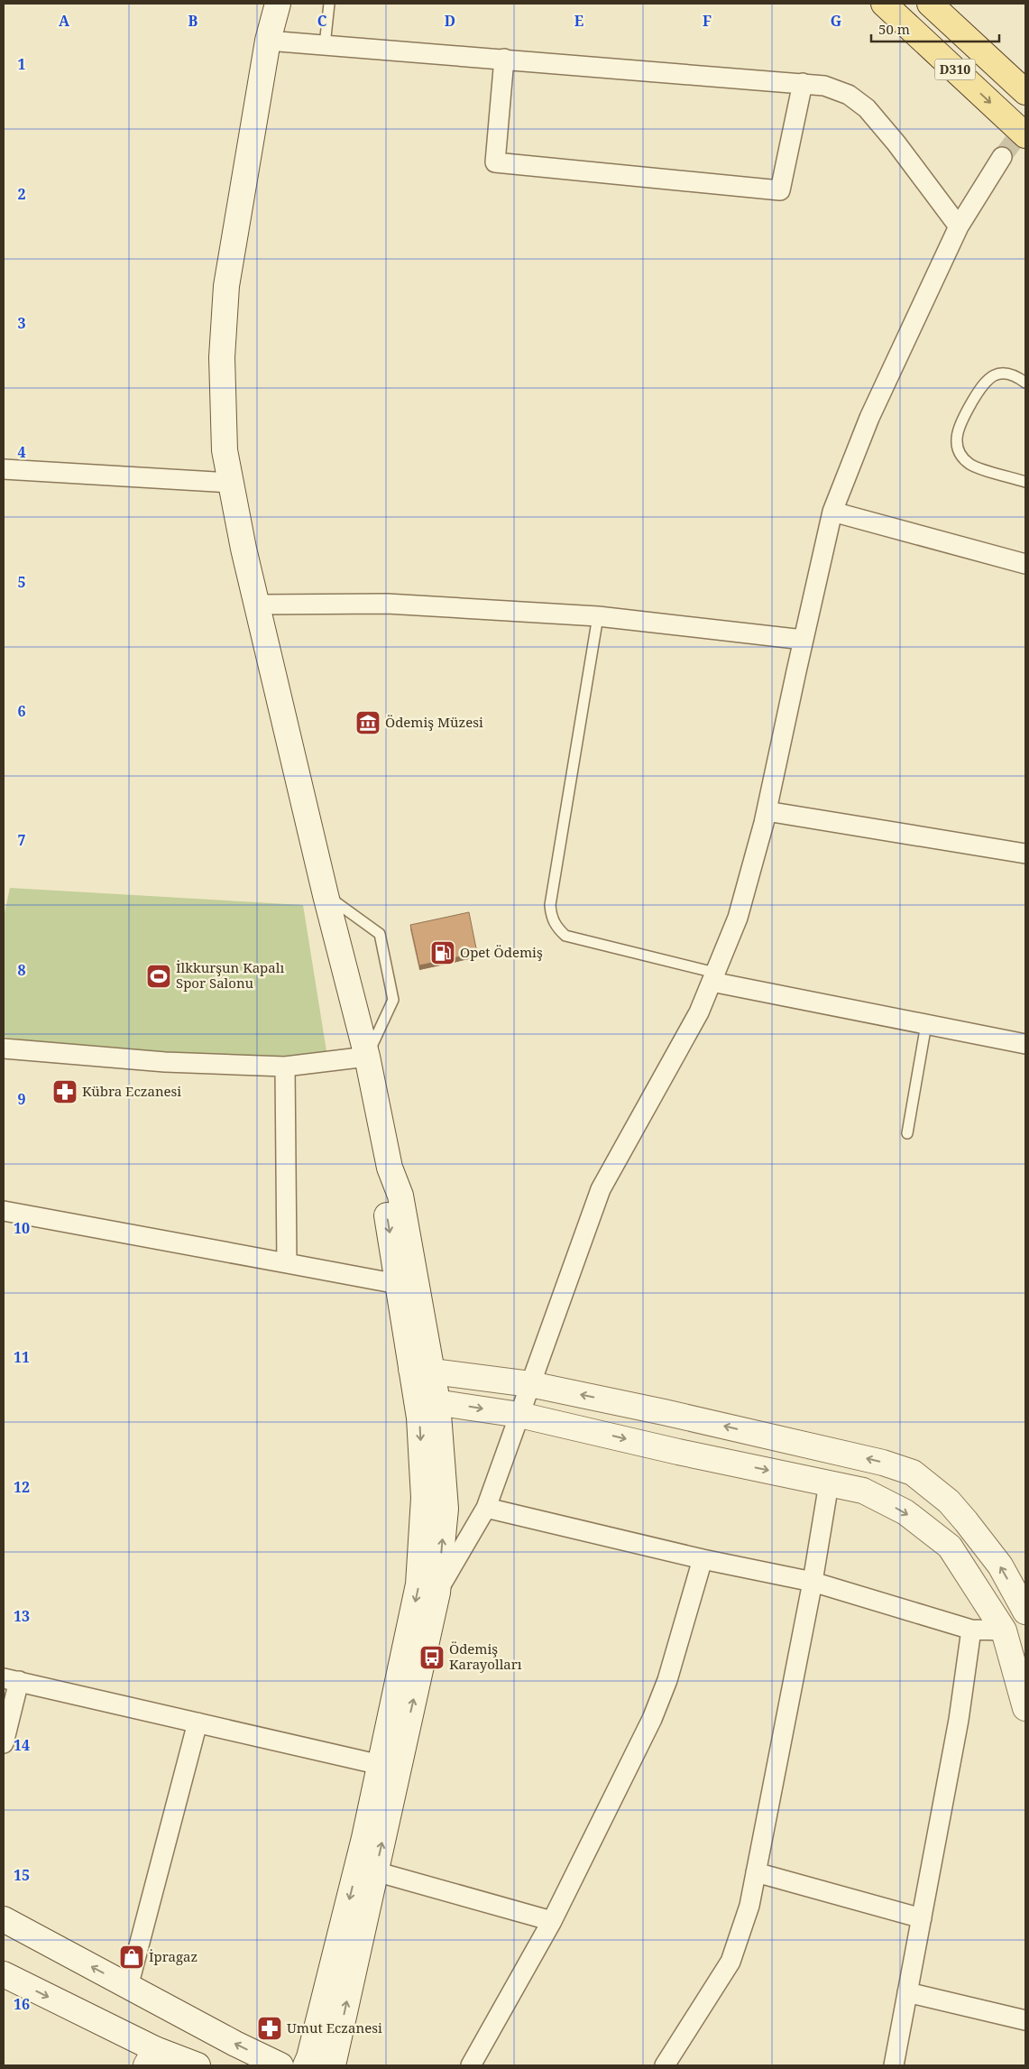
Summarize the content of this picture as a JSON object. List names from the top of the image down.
{
  "streets": {
    "main road": ["D310"]
  },
  "places": {
    "museum": ["Ödemiş Müzesi"],
    "fuel station": ["Opet Ödemiş"],
    "sports": ["İlkkurşun Kapalı Spor Salonu"],
    "pharmacy": ["Kübra Eczanesi", "Umut Eczanesi"],
    "bus stop": ["Ödemiş Karayolları"],
    "shop": ["İpragaz"]
  },
  "scale_bar": "50 m",
  "grid": {
    "columns": [
      "A",
      "B",
      "C",
      "D",
      "E",
      "F",
      "G"
    ],
    "rows": [
      "1",
      "2",
      "3",
      "4",
      "5",
      "6",
      "7",
      "8",
      "9",
      "10",
      "11",
      "12",
      "13",
      "14",
      "15",
      "16"
    ]
  }
}
